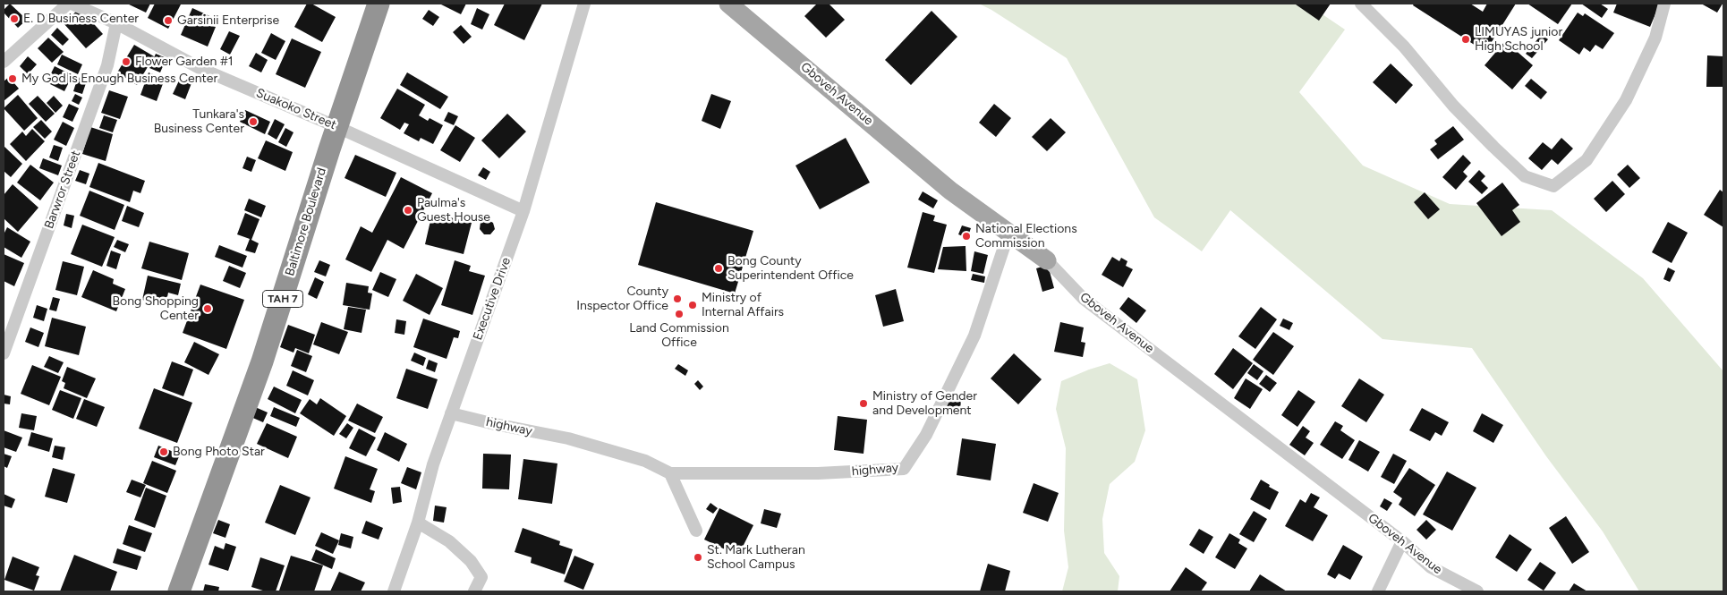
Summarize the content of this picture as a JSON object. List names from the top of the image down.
{
  "streets": {
    "highway": ["Baltimore Boulevard", "TAH 7"],
    "main road": ["Gboveh Avenue"],
    "street": [
      "Suakoko Street",
      "Barwror Street",
      "Executive Drive",
      "highway"
    ]
  },
  "crossings": [
    ["Gboveh Avenue", "highway"],
    ["Suakoko Street", "Barwror Street"],
    ["Suakoko Street", "Baltimore Boulevard"],
    ["Suakoko Street", "Executive Drive"],
    ["Executive Drive", "highway"]
  ],
  "places": [
    "E. D Business Center",
    "Garsinii Enterprise",
    "LIMUYAS junior High School",
    "Flower Garden #1",
    "My God is Enough Business Center",
    "Tunkara's Business Center",
    "Paulma's Guest House",
    "National Elections Commission",
    "Bong County Superintendent Office",
    "County Inspector Office",
    "Ministry of Internal Affairs",
    "Bong Shopping Center",
    "Land Commission Office",
    "Ministry of Gender and Development",
    "Bong Photo Star",
    "St. Mark Lutheran School Campus"
  ]
}
